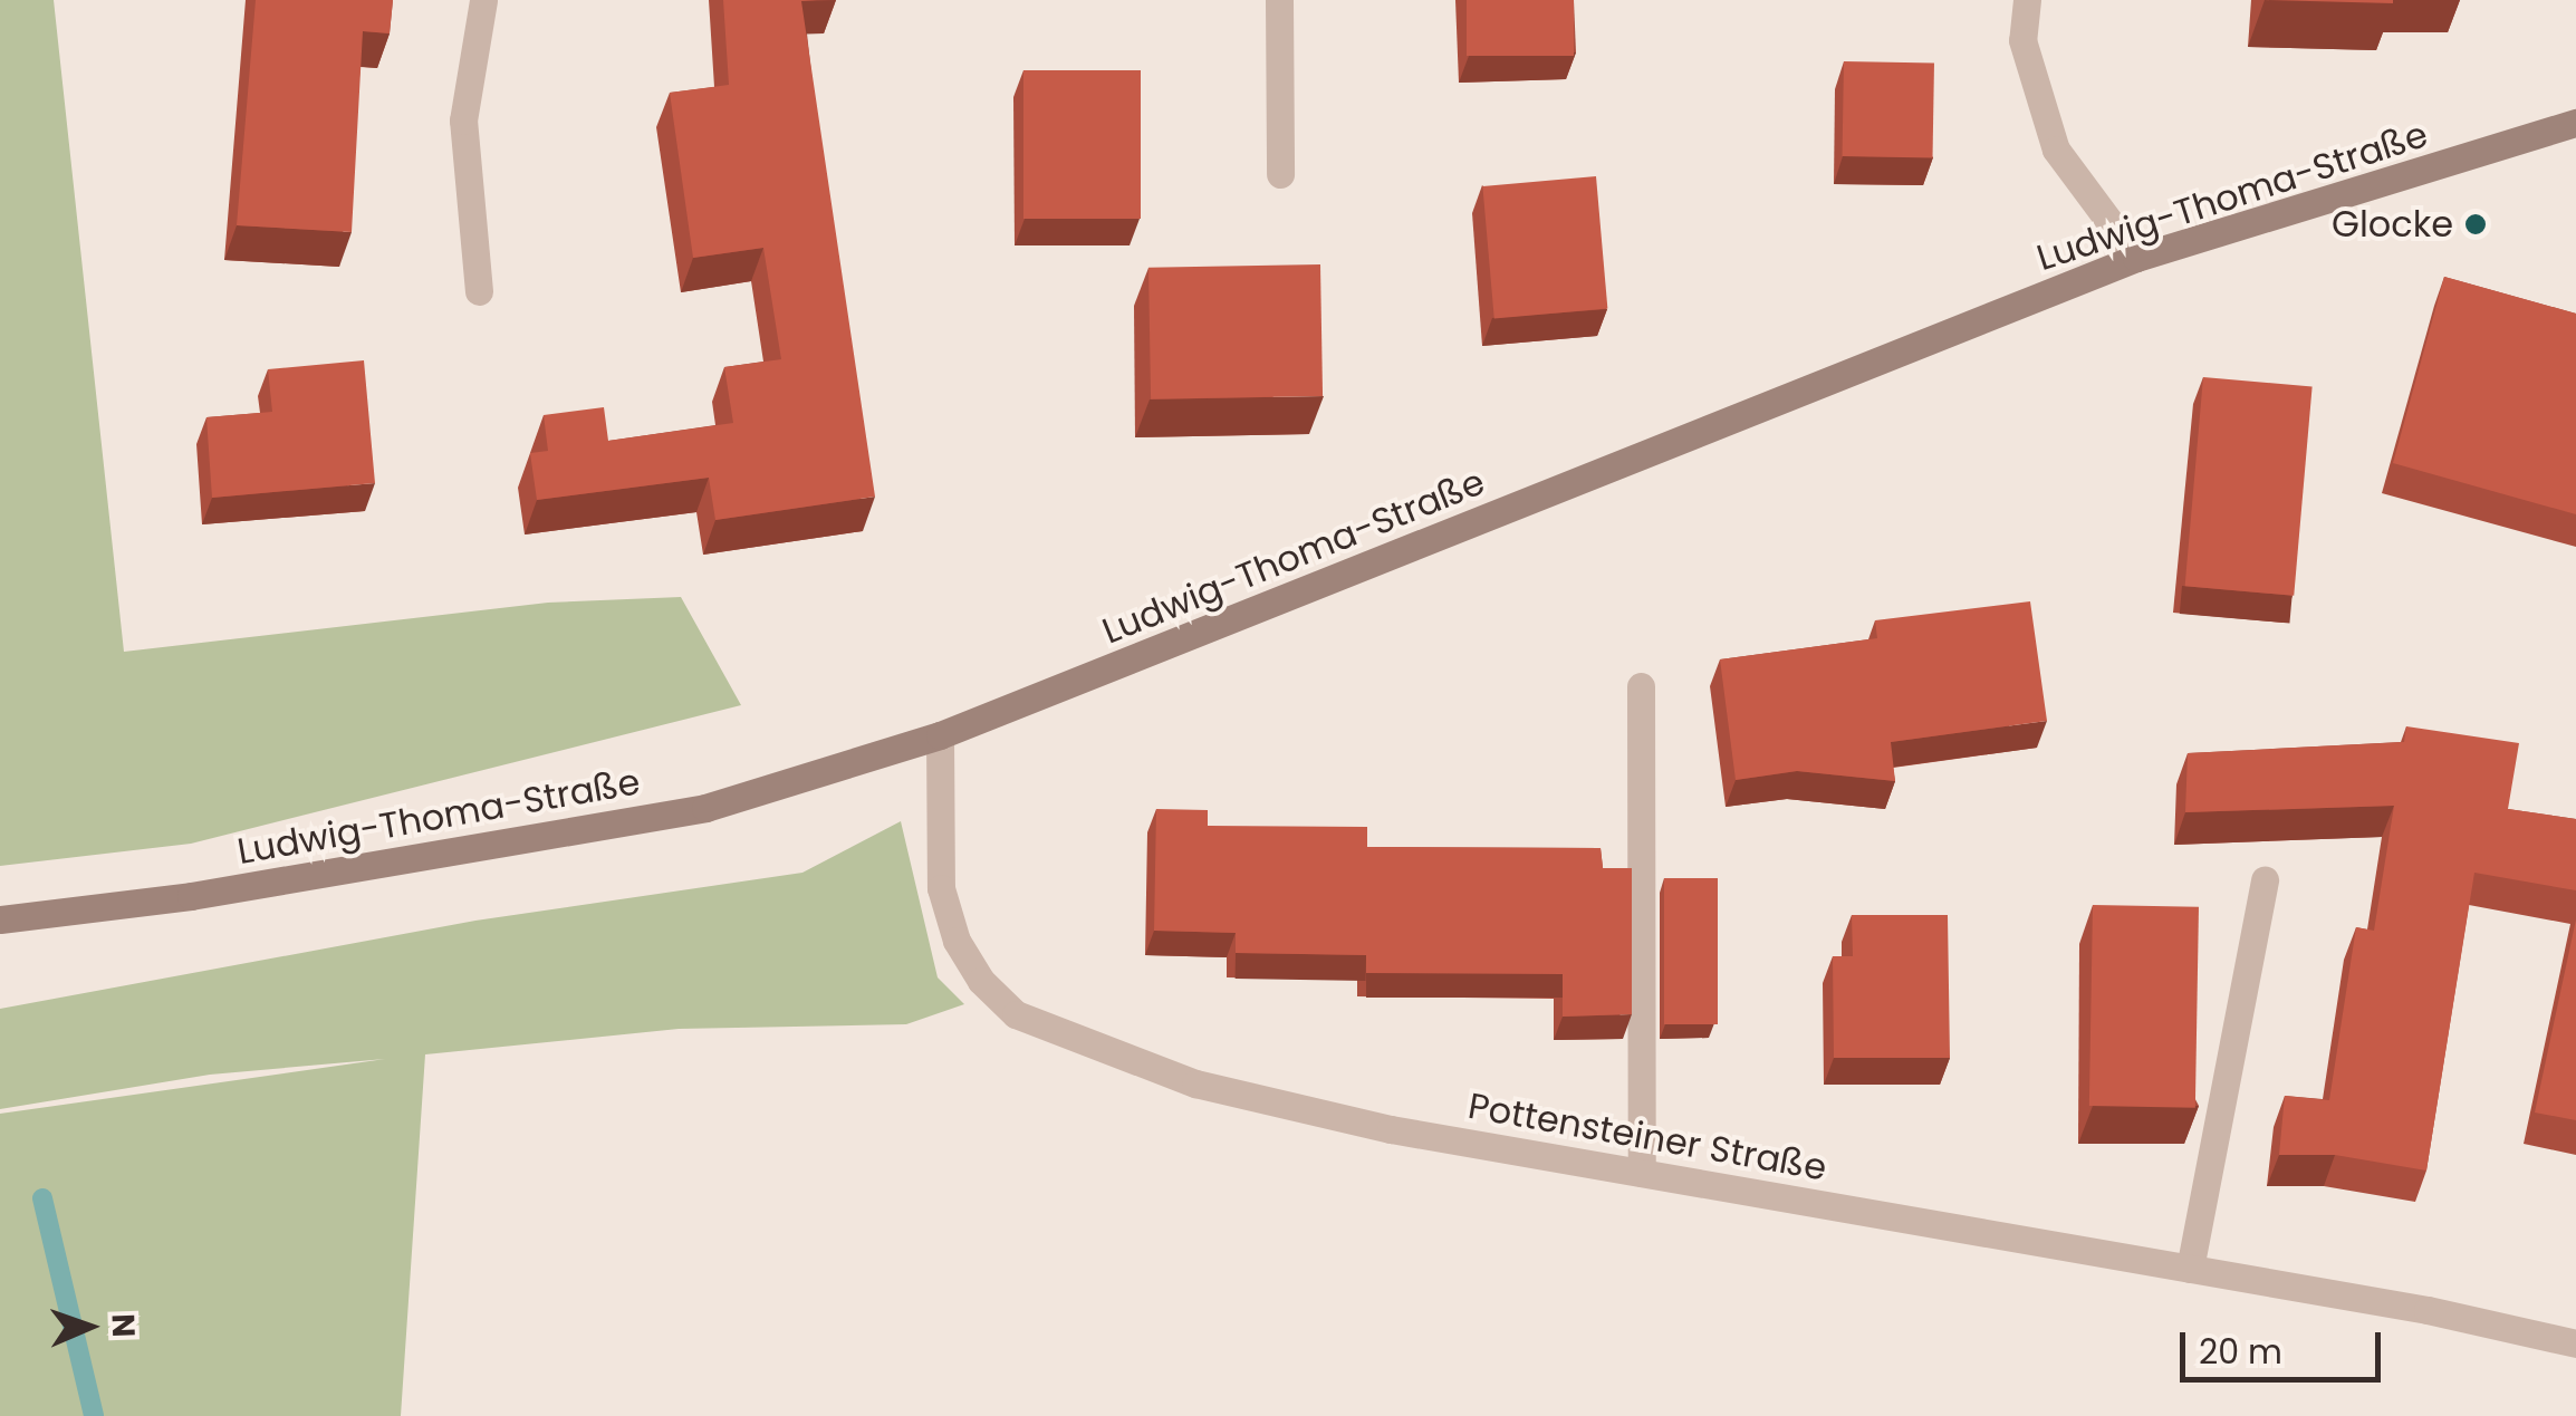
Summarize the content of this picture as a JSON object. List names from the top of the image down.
{
  "streets": {
    "street": ["Ludwig-Thoma-Straße", "Pottensteiner Straße"]
  },
  "crossings": [
    ["Ludwig-Thoma-Straße", "Pottensteiner Straße"]
  ],
  "places": ["Glocke"],
  "scale_bar": "20 m",
  "north": "right"
}
